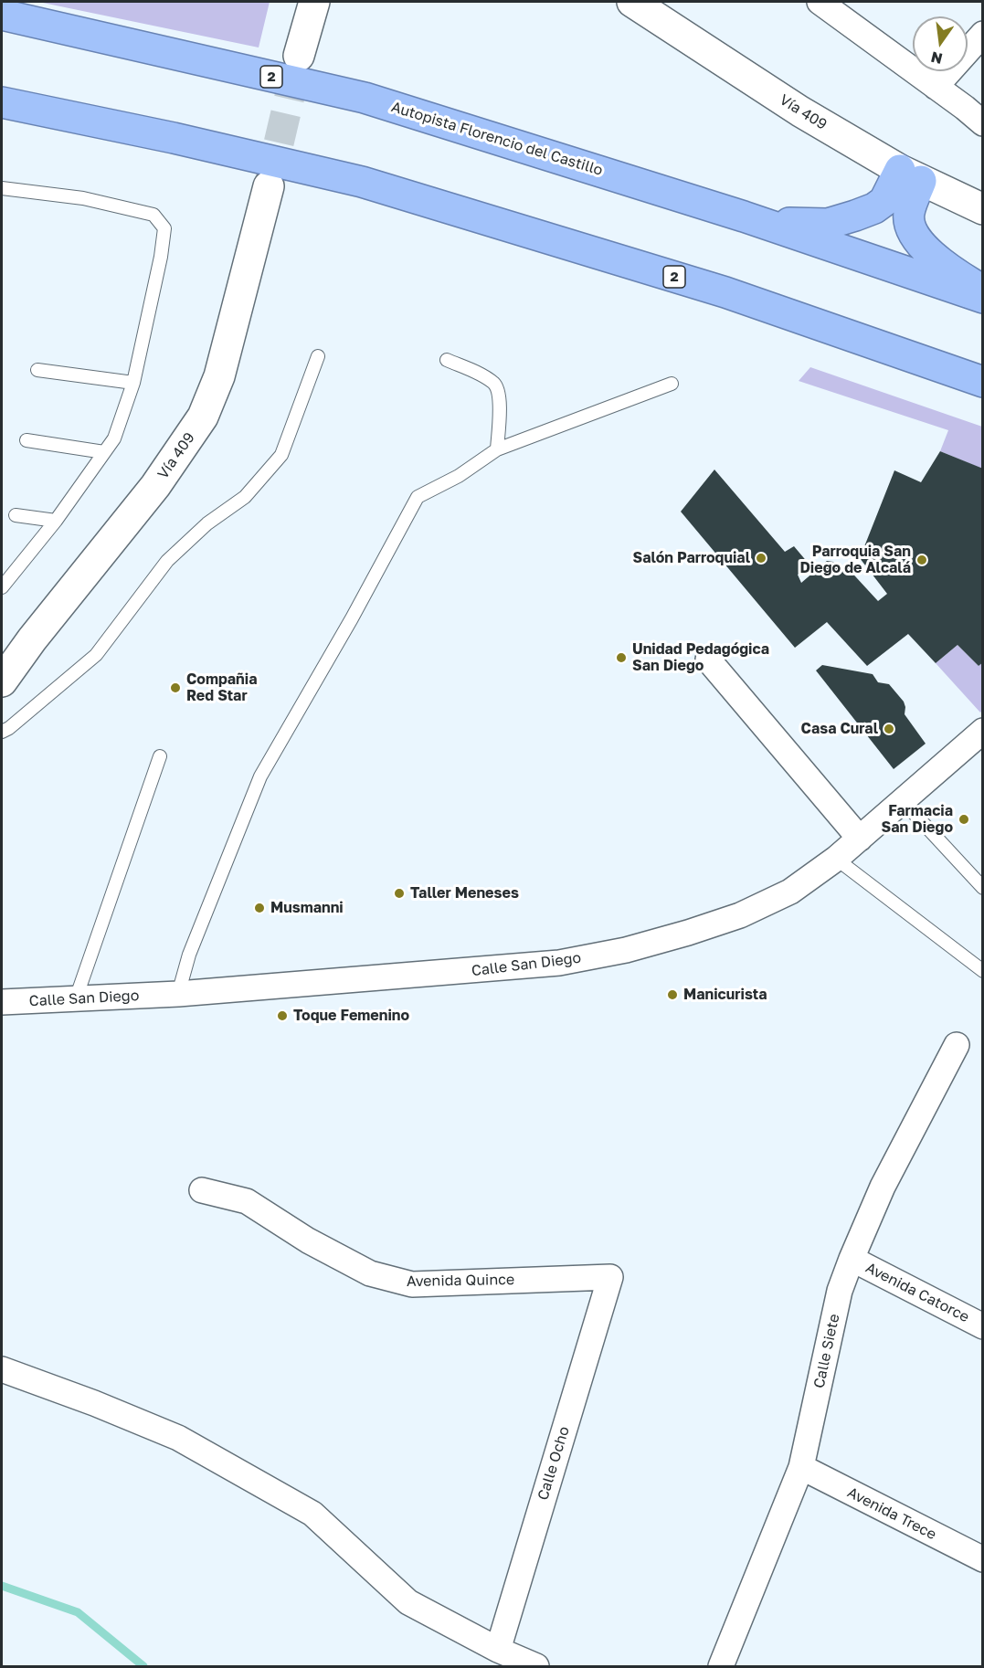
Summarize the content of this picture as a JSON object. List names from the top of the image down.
{
  "streets": {
    "highway": ["2", "Autopista Florencio del Castillo"],
    "street": [
      "Vía 409",
      "Calle San Diego",
      "Avenida Quince",
      "Avenida Catorce",
      "Calle Siete",
      "Calle Ocho",
      "Avenida Trece"
    ]
  },
  "crossings": [
    ["Avenida Quince", "Calle Ocho"],
    ["Avenida Catorce", "Calle Siete"],
    ["Calle Siete", "Avenida Trece"]
  ],
  "places": [
    "Salón Parroquial",
    "Parroquia San Diego de Alcalá",
    "Unidad Pedagógica San Diego",
    "Compañia Red Star",
    "Casa Cural",
    "Farmacia San Diego",
    "Taller Meneses",
    "Musmanni",
    "Manicurista",
    "Toque Femenino"
  ],
  "north": "bottom"
}
